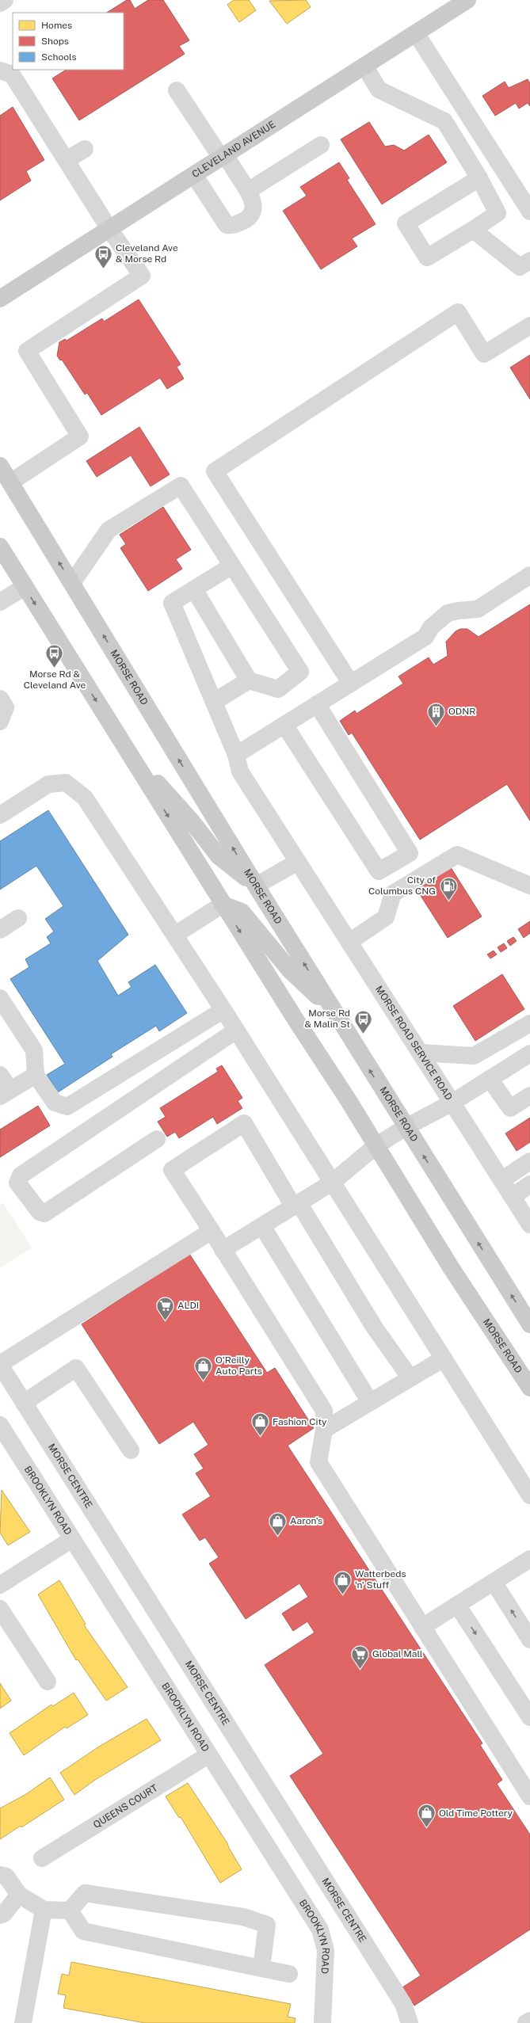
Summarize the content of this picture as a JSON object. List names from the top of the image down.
{
  "streets": {
    "main road": ["CLEVELAND AVENUE", "MORSE ROAD"],
    "street": [
      "MORSE ROAD SERVICE ROAD",
      "MORSE CENTRE",
      "BROOKLYN ROAD",
      "QUEENS COURT"
    ]
  },
  "crossings": [
    ["BROOKLYN ROAD", "QUEENS COURT"]
  ],
  "places": {
    "bus stop": ["Cleveland Ave & Morse Rd", "Morse Rd & Cleveland Ave", "Morse Rd & Malin St"],
    "building": ["ODNR"],
    "fuel station": ["City of Columbus CNG"],
    "supermarket": ["ALDI", "Global Mall"],
    "shop": [
      "O'Reilly Auto Parts",
      "Fashion City",
      "Aaron's",
      "Watterbeds 'n' Stuff",
      "Old Time Pottery"
    ]
  },
  "legend": ["Homes", "Shops", "Schools"]
}
